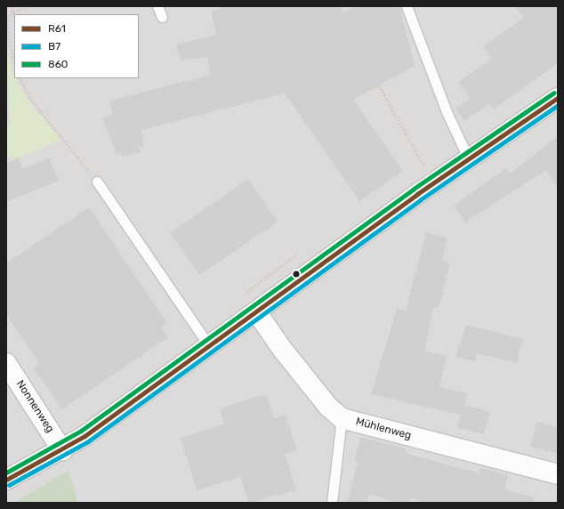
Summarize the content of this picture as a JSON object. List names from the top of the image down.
{
  "streets": {
    "street": ["Nonnenweg", "Mühlenweg"]
  },
  "lines": ["transit line 860", "transit line R61", "transit line B7"],
  "legend": ["R61", "B7", "860"]
}
